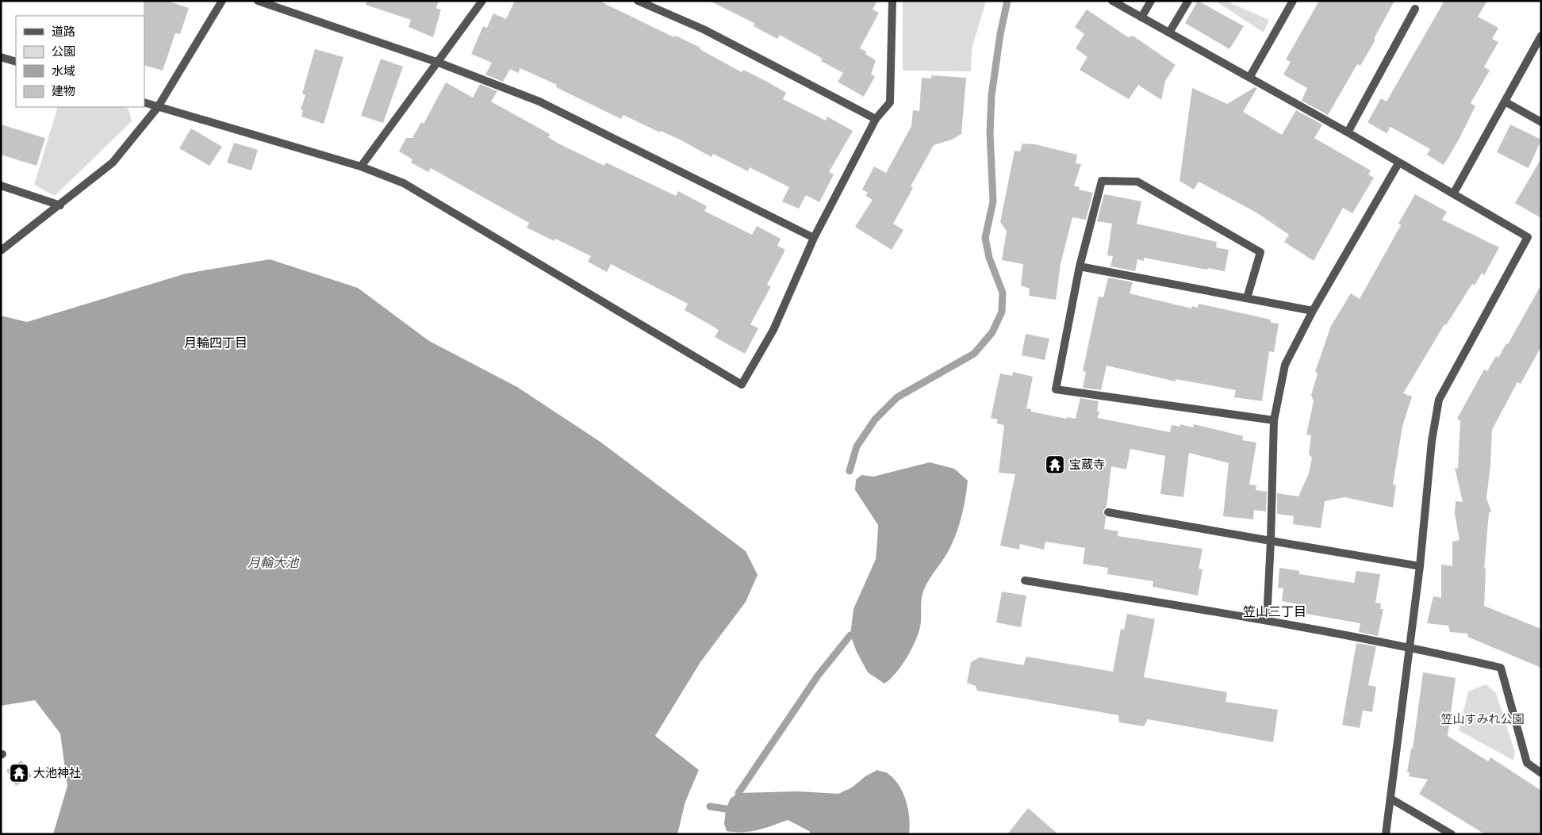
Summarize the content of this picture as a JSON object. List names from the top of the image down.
{
  "districts": ["月輪四丁目", "笠山三丁目"],
  "water": ["月輪大池"],
  "parks": ["笠山すみれ公園"],
  "places": {
    "temple": ["宝蔵寺", "大池神社"]
  },
  "legend": [
    "道路",
    "公園",
    "水域",
    "建物"
  ]
}
